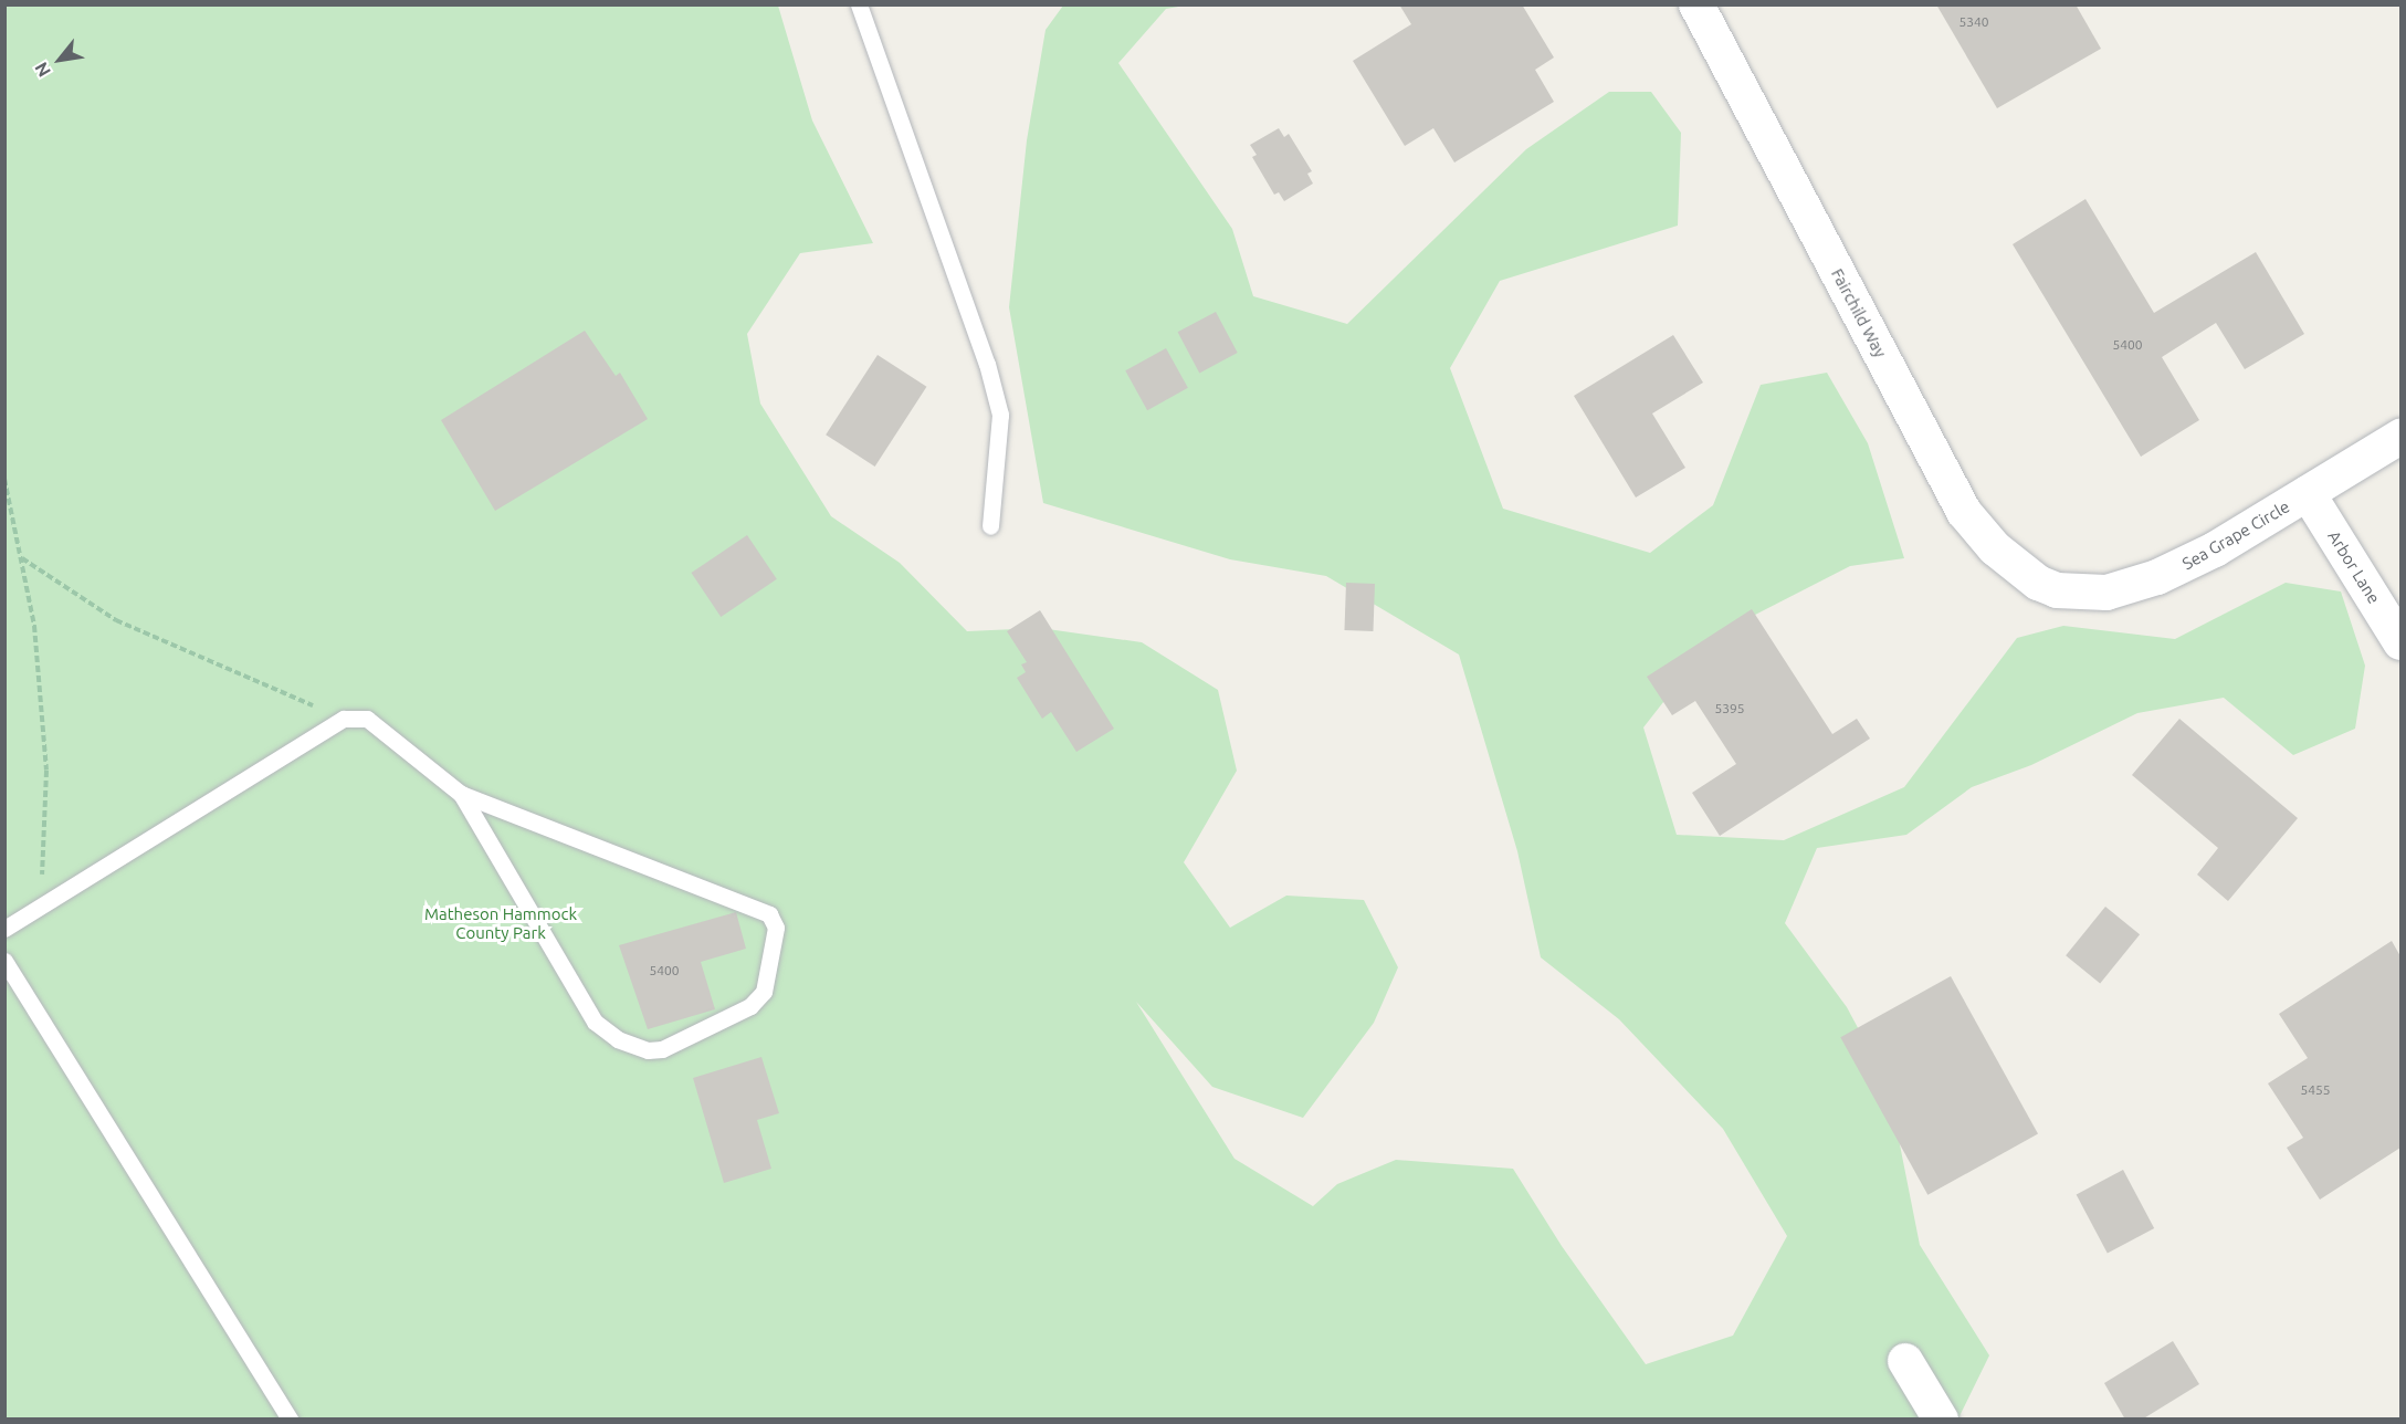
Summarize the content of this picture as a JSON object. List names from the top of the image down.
{
  "streets": {
    "street": ["Fairchild Way", "Sea Grape Circle", "Arbor Lane"]
  },
  "crossings": [
    ["Fairchild Way", "Sea Grape Circle"],
    ["Sea Grape Circle", "Arbor Lane"]
  ],
  "parks": ["Matheson Hammock County Park"],
  "house_numbers": [
    "5340",
    "5400",
    "5395",
    "5400",
    "5455"
  ],
  "north": "bottom left"
}
